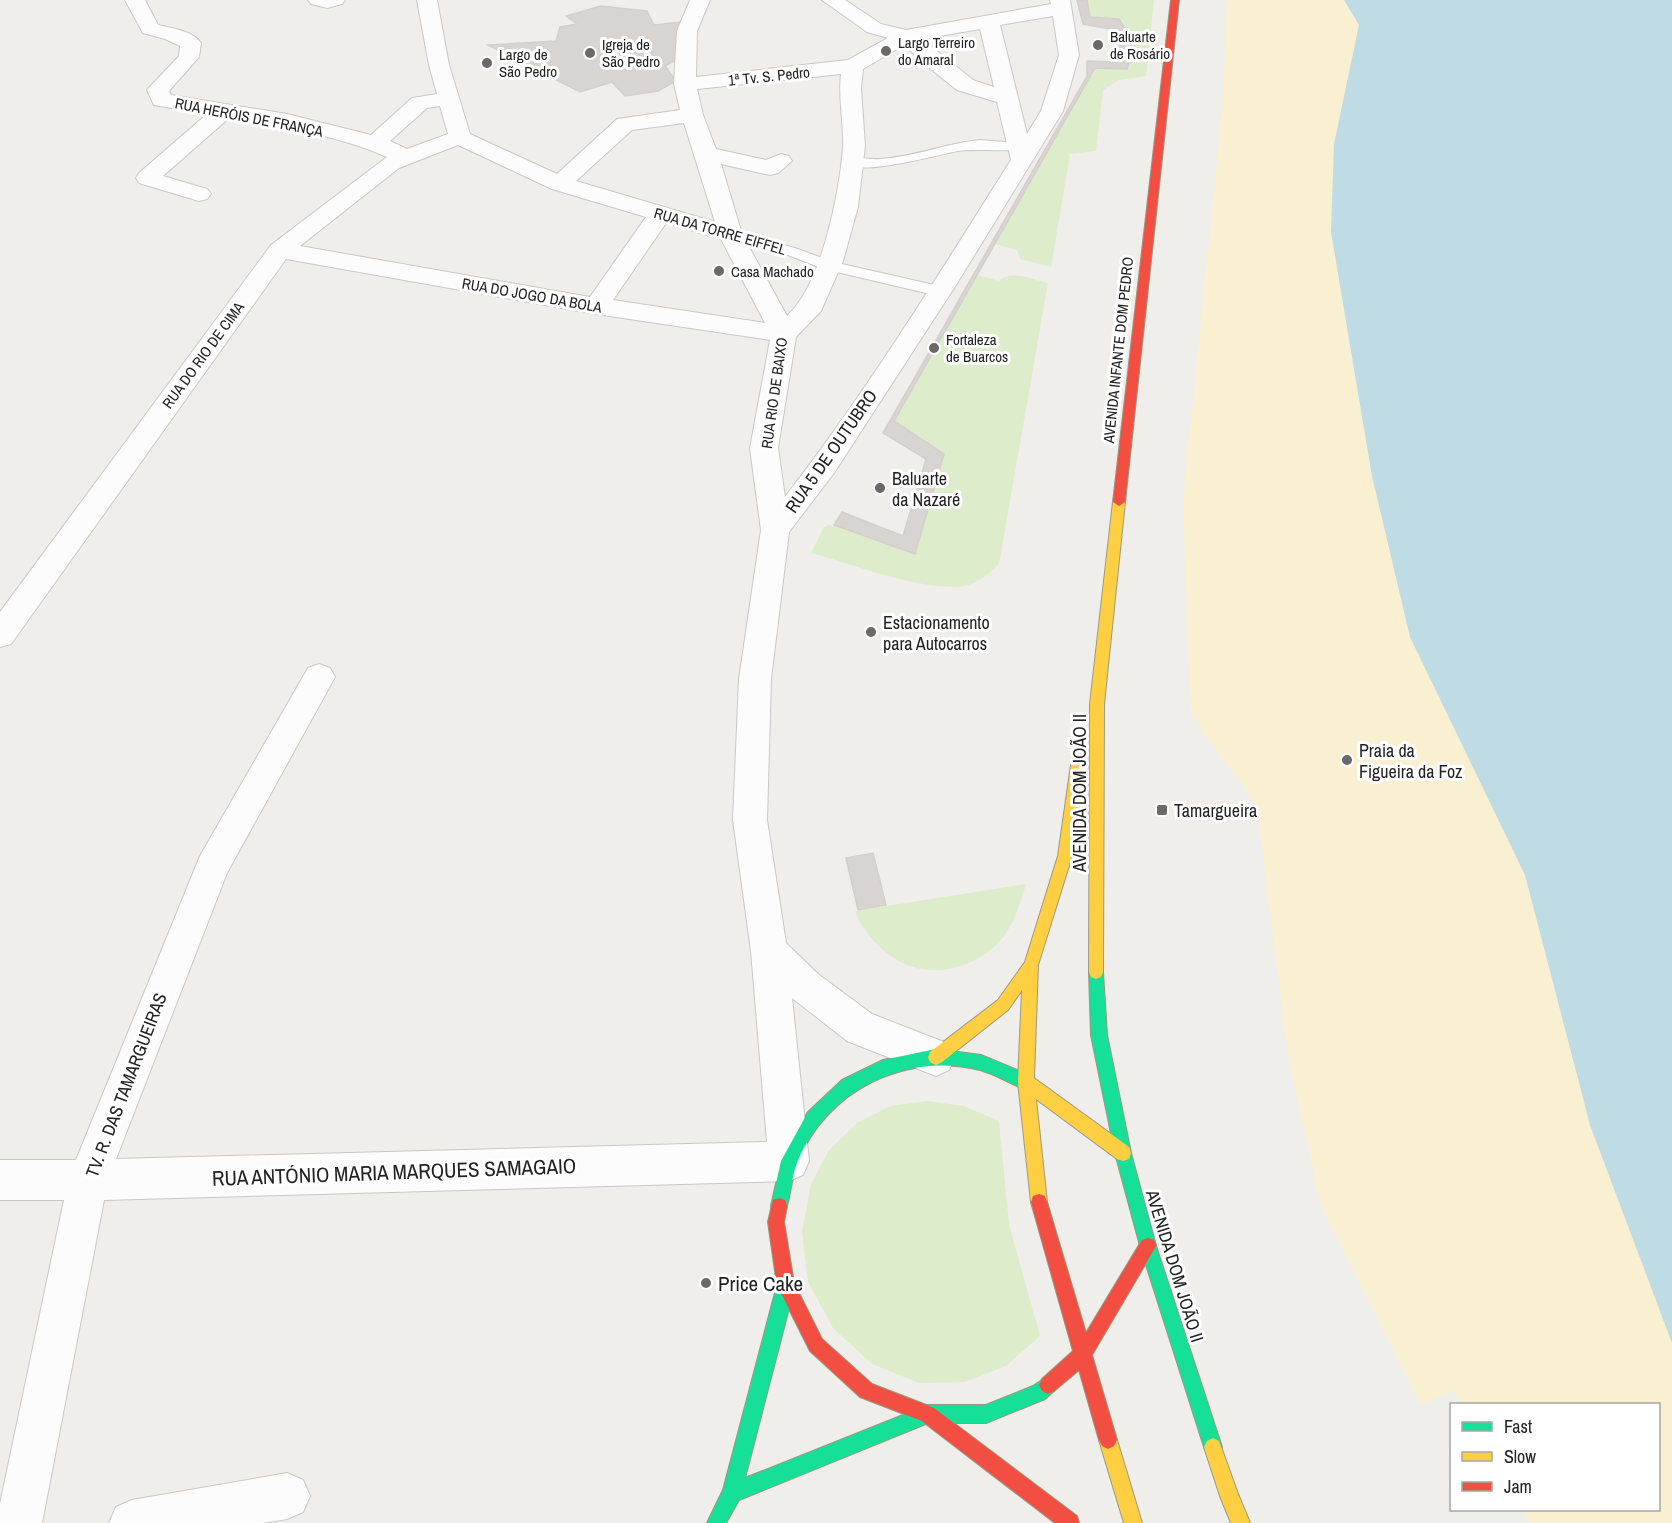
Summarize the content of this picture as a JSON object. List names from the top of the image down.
{
  "streets": {
    "street": [
      "1ª Tv. S. Pedro",
      "RUA HERÓIS DE FRANÇA",
      "RUA DA TORRE EIFFEL",
      "RUA DO JOGO DA BOLA",
      "AVENIDA INFANTE DOM PEDRO",
      "RUA DO RIO DE CIMA",
      "RUA RIO DE BAIXO",
      "RUA 5 DE OUTUBRO",
      "AVENIDA DOM JOÃO II",
      "TV. R. DAS TAMARGUEIRAS",
      "RUA ANTÓNIO MARIA MARQUES SAMAGAIO"
    ]
  },
  "crossings": [
    ["1ª Tv. S. Pedro", "RUA RIO DE BAIXO"],
    ["RUA HERÓIS DE FRANÇA", "RUA DO RIO DE CIMA"],
    ["RUA DA TORRE EIFFEL", "RUA DO RIO DE CIMA"],
    ["RUA DA TORRE EIFFEL", "RUA RIO DE BAIXO"],
    ["RUA DA TORRE EIFFEL", "RUA 5 DE OUTUBRO"],
    ["RUA DO JOGO DA BOLA", "RUA DO RIO DE CIMA"],
    ["RUA DO JOGO DA BOLA", "RUA RIO DE BAIXO"],
    ["AVENIDA INFANTE DOM PEDRO", "AVENIDA DOM JOÃO II"],
    ["RUA RIO DE BAIXO", "RUA 5 DE OUTUBRO"],
    ["RUA 5 DE OUTUBRO", "RUA ANTÓNIO MARIA MARQUES SAMAGAIO"],
    ["TV. R. DAS TAMARGUEIRAS", "RUA ANTÓNIO MARIA MARQUES SAMAGAIO"]
  ],
  "places": {
    "other": [
      "Baluarte de Rosário",
      "Largo Terreiro do Amaral",
      "Igreja de São Pedro",
      "Largo de São Pedro",
      "Casa Machado",
      "Fortaleza de Buarcos",
      "Baluarte da Nazaré",
      "Estacionamento para Autocarros",
      "Praia da Figueira da Foz",
      "Price Cake"
    ],
    "transit": ["Tamargueira"]
  },
  "legend": ["Fast", "Slow", "Jam"]
}
